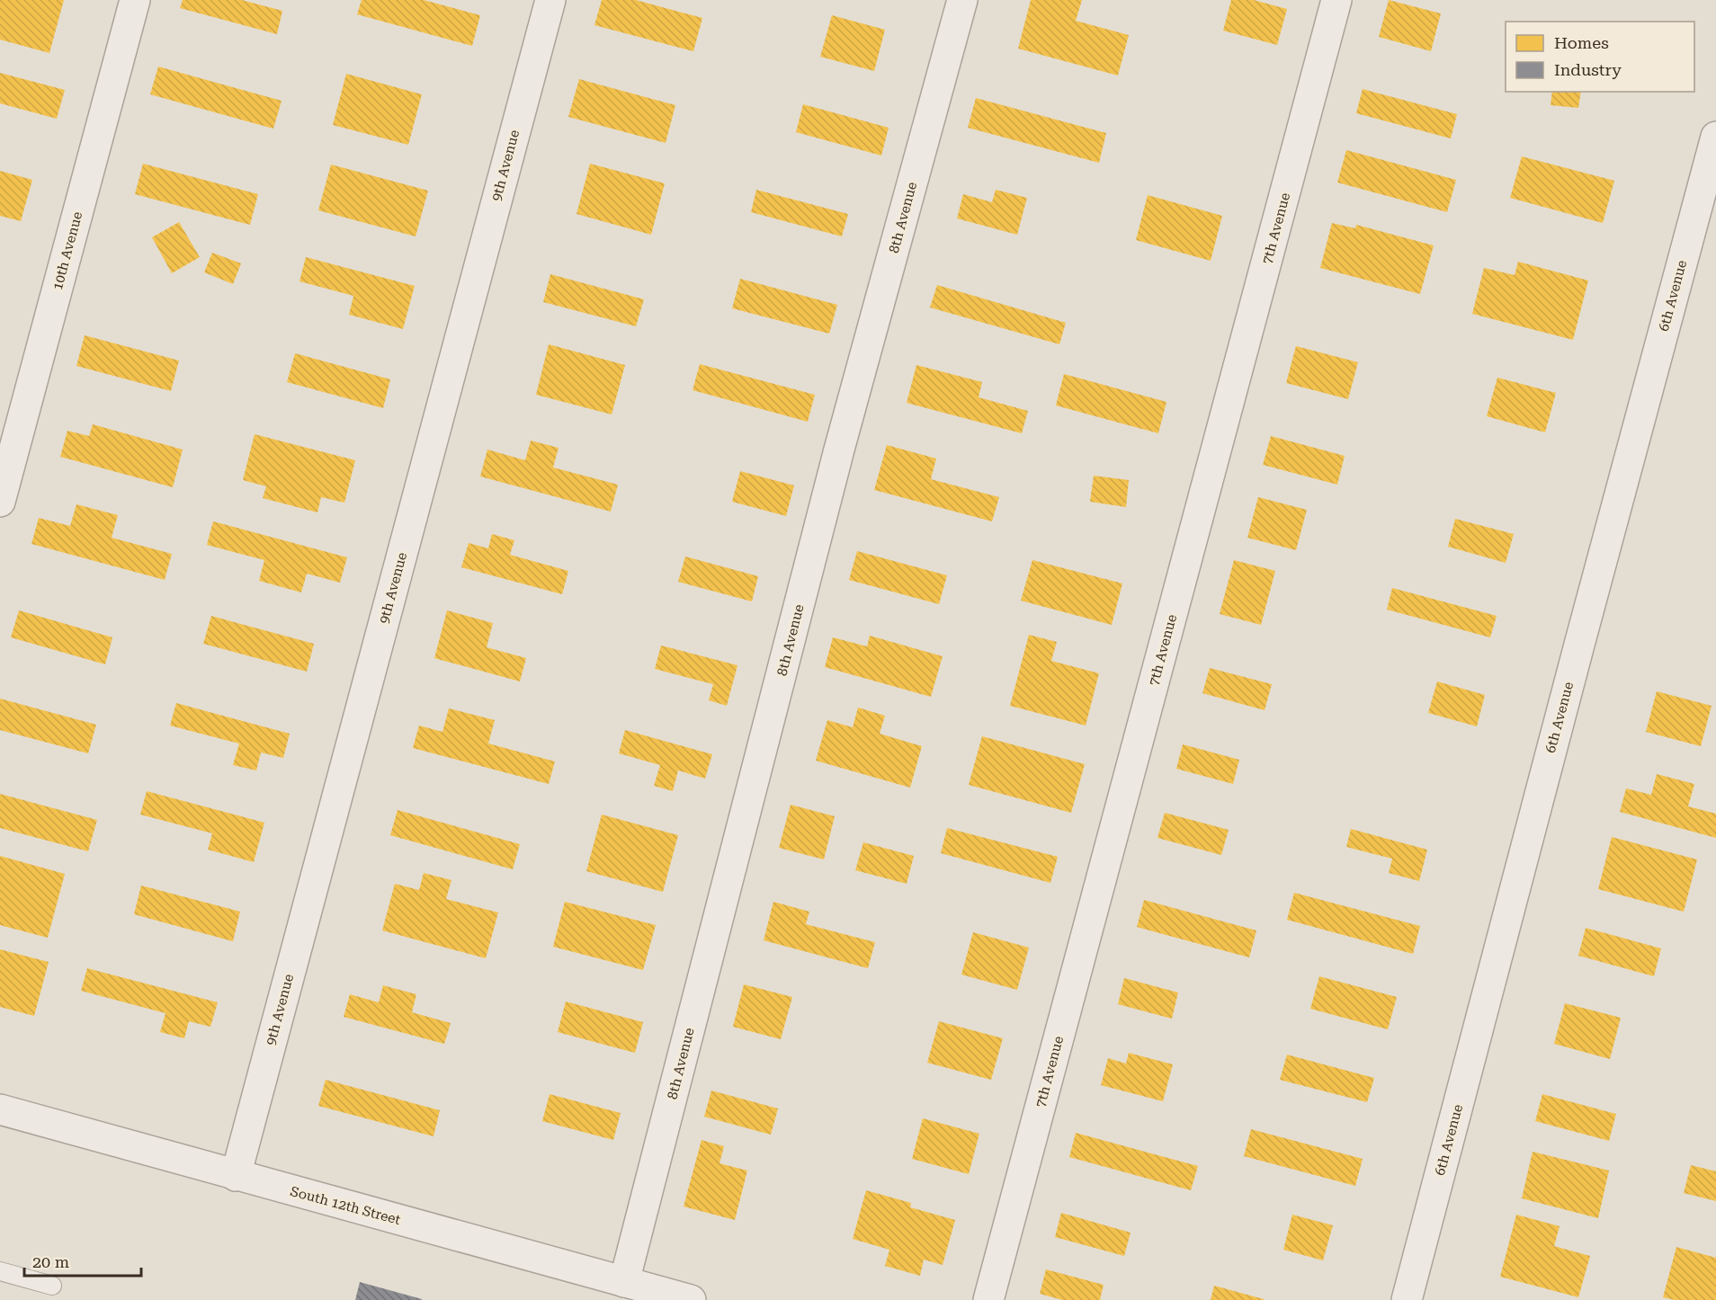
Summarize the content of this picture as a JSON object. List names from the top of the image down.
{
  "streets": {
    "street": [
      "9th Avenue",
      "8th Avenue",
      "7th Avenue",
      "10th Avenue",
      "6th Avenue",
      "South 12th Street"
    ]
  },
  "crossings": [
    ["9th Avenue", "South 12th Street"],
    ["8th Avenue", "South 12th Street"]
  ],
  "legend": ["Homes", "Industry"],
  "scale_bar": "20 m"
}
